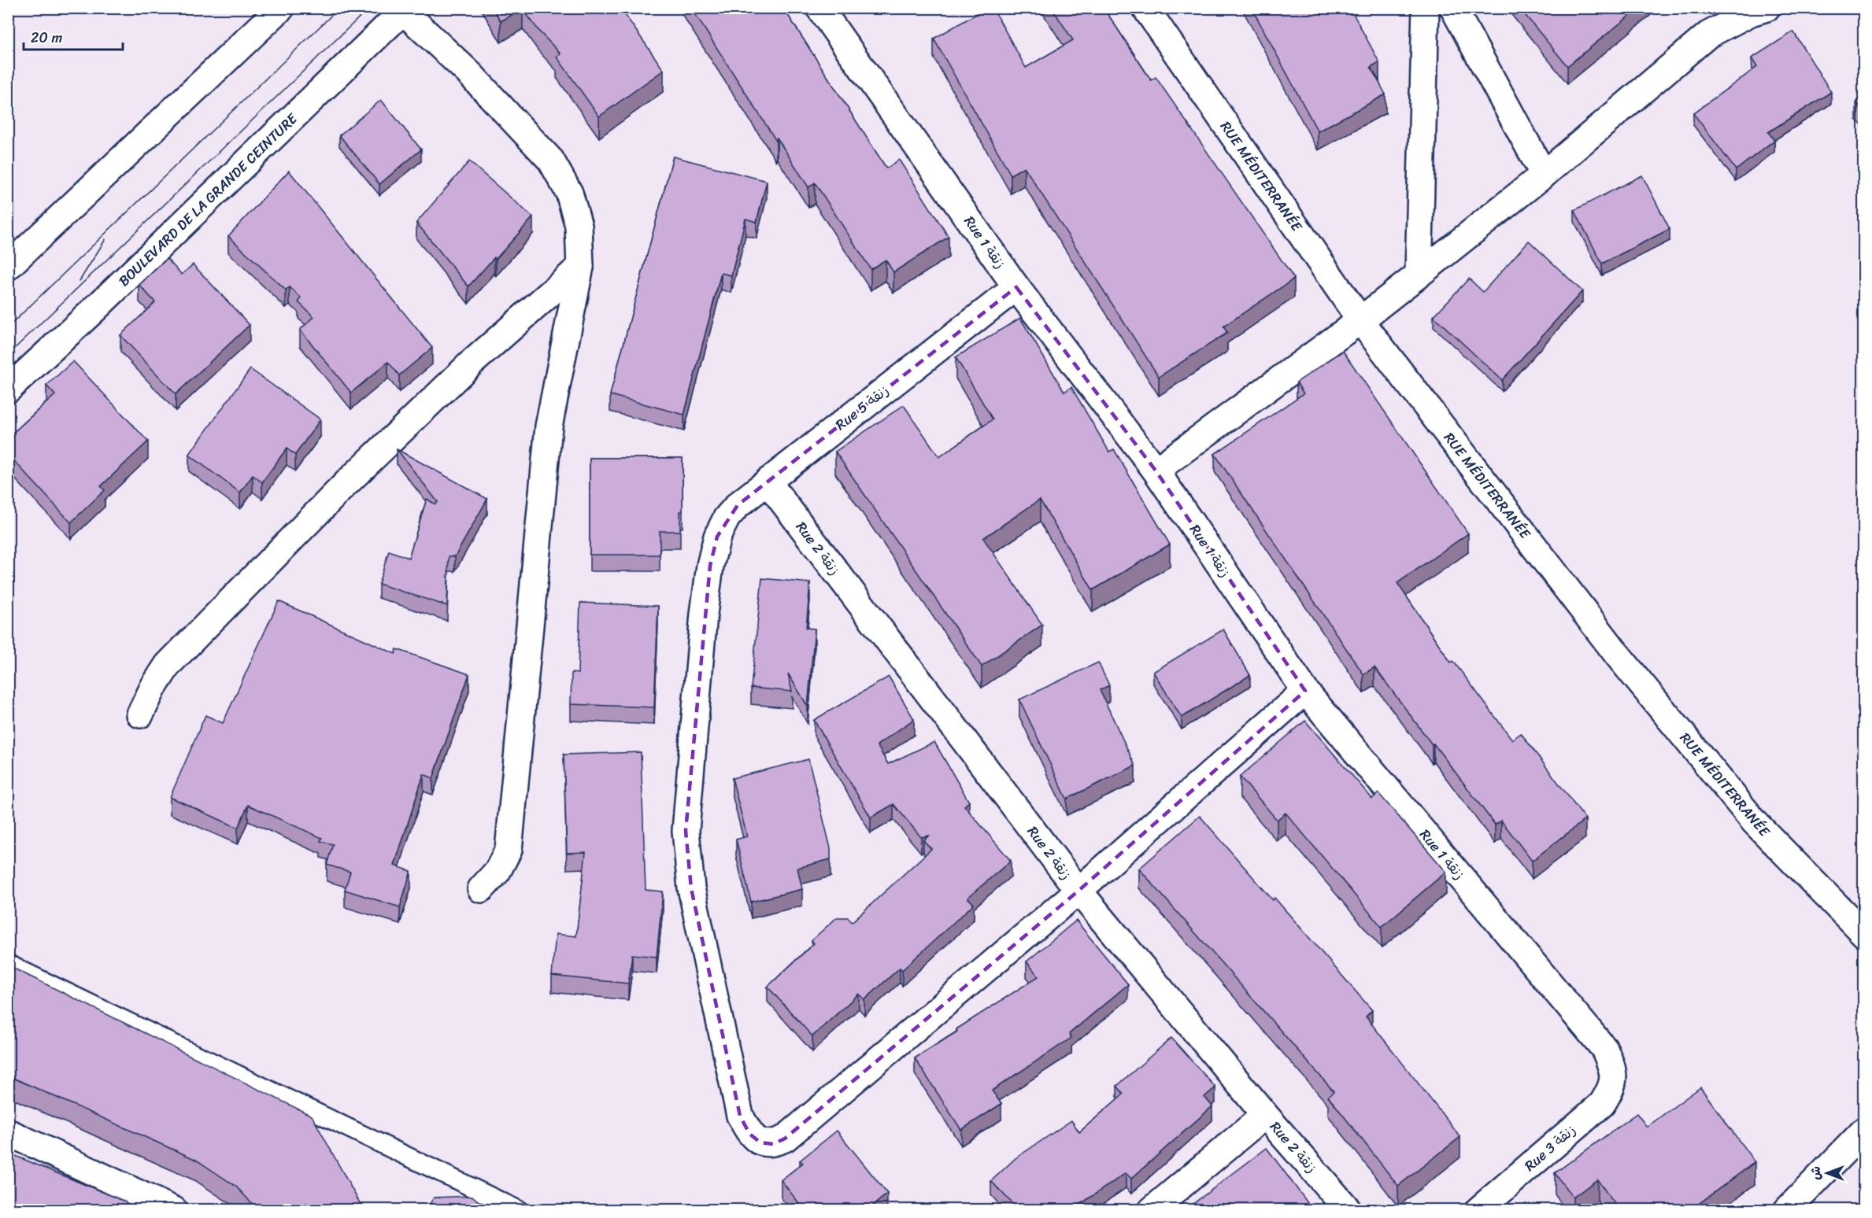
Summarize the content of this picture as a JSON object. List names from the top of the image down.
{
  "streets": {
    "street": [
      "RUE MÉDITERRANÉE",
      "BOULEVARD DE LA GRANDE CEINTURE",
      "Rue 1 زنقة",
      "Rue 5 زنقة",
      "Rue 2 زنقة",
      "Rue 3 زنقة"
    ]
  },
  "crossings": [
    ["Rue 1 زنقة", "Rue 5 زنقة"],
    ["Rue 1 زنقة", "Rue 3 زنقة"],
    ["Rue 5 زنقة", "Rue 2 زنقة"]
  ],
  "scale_bar": "20 m",
  "north": "left"
}
